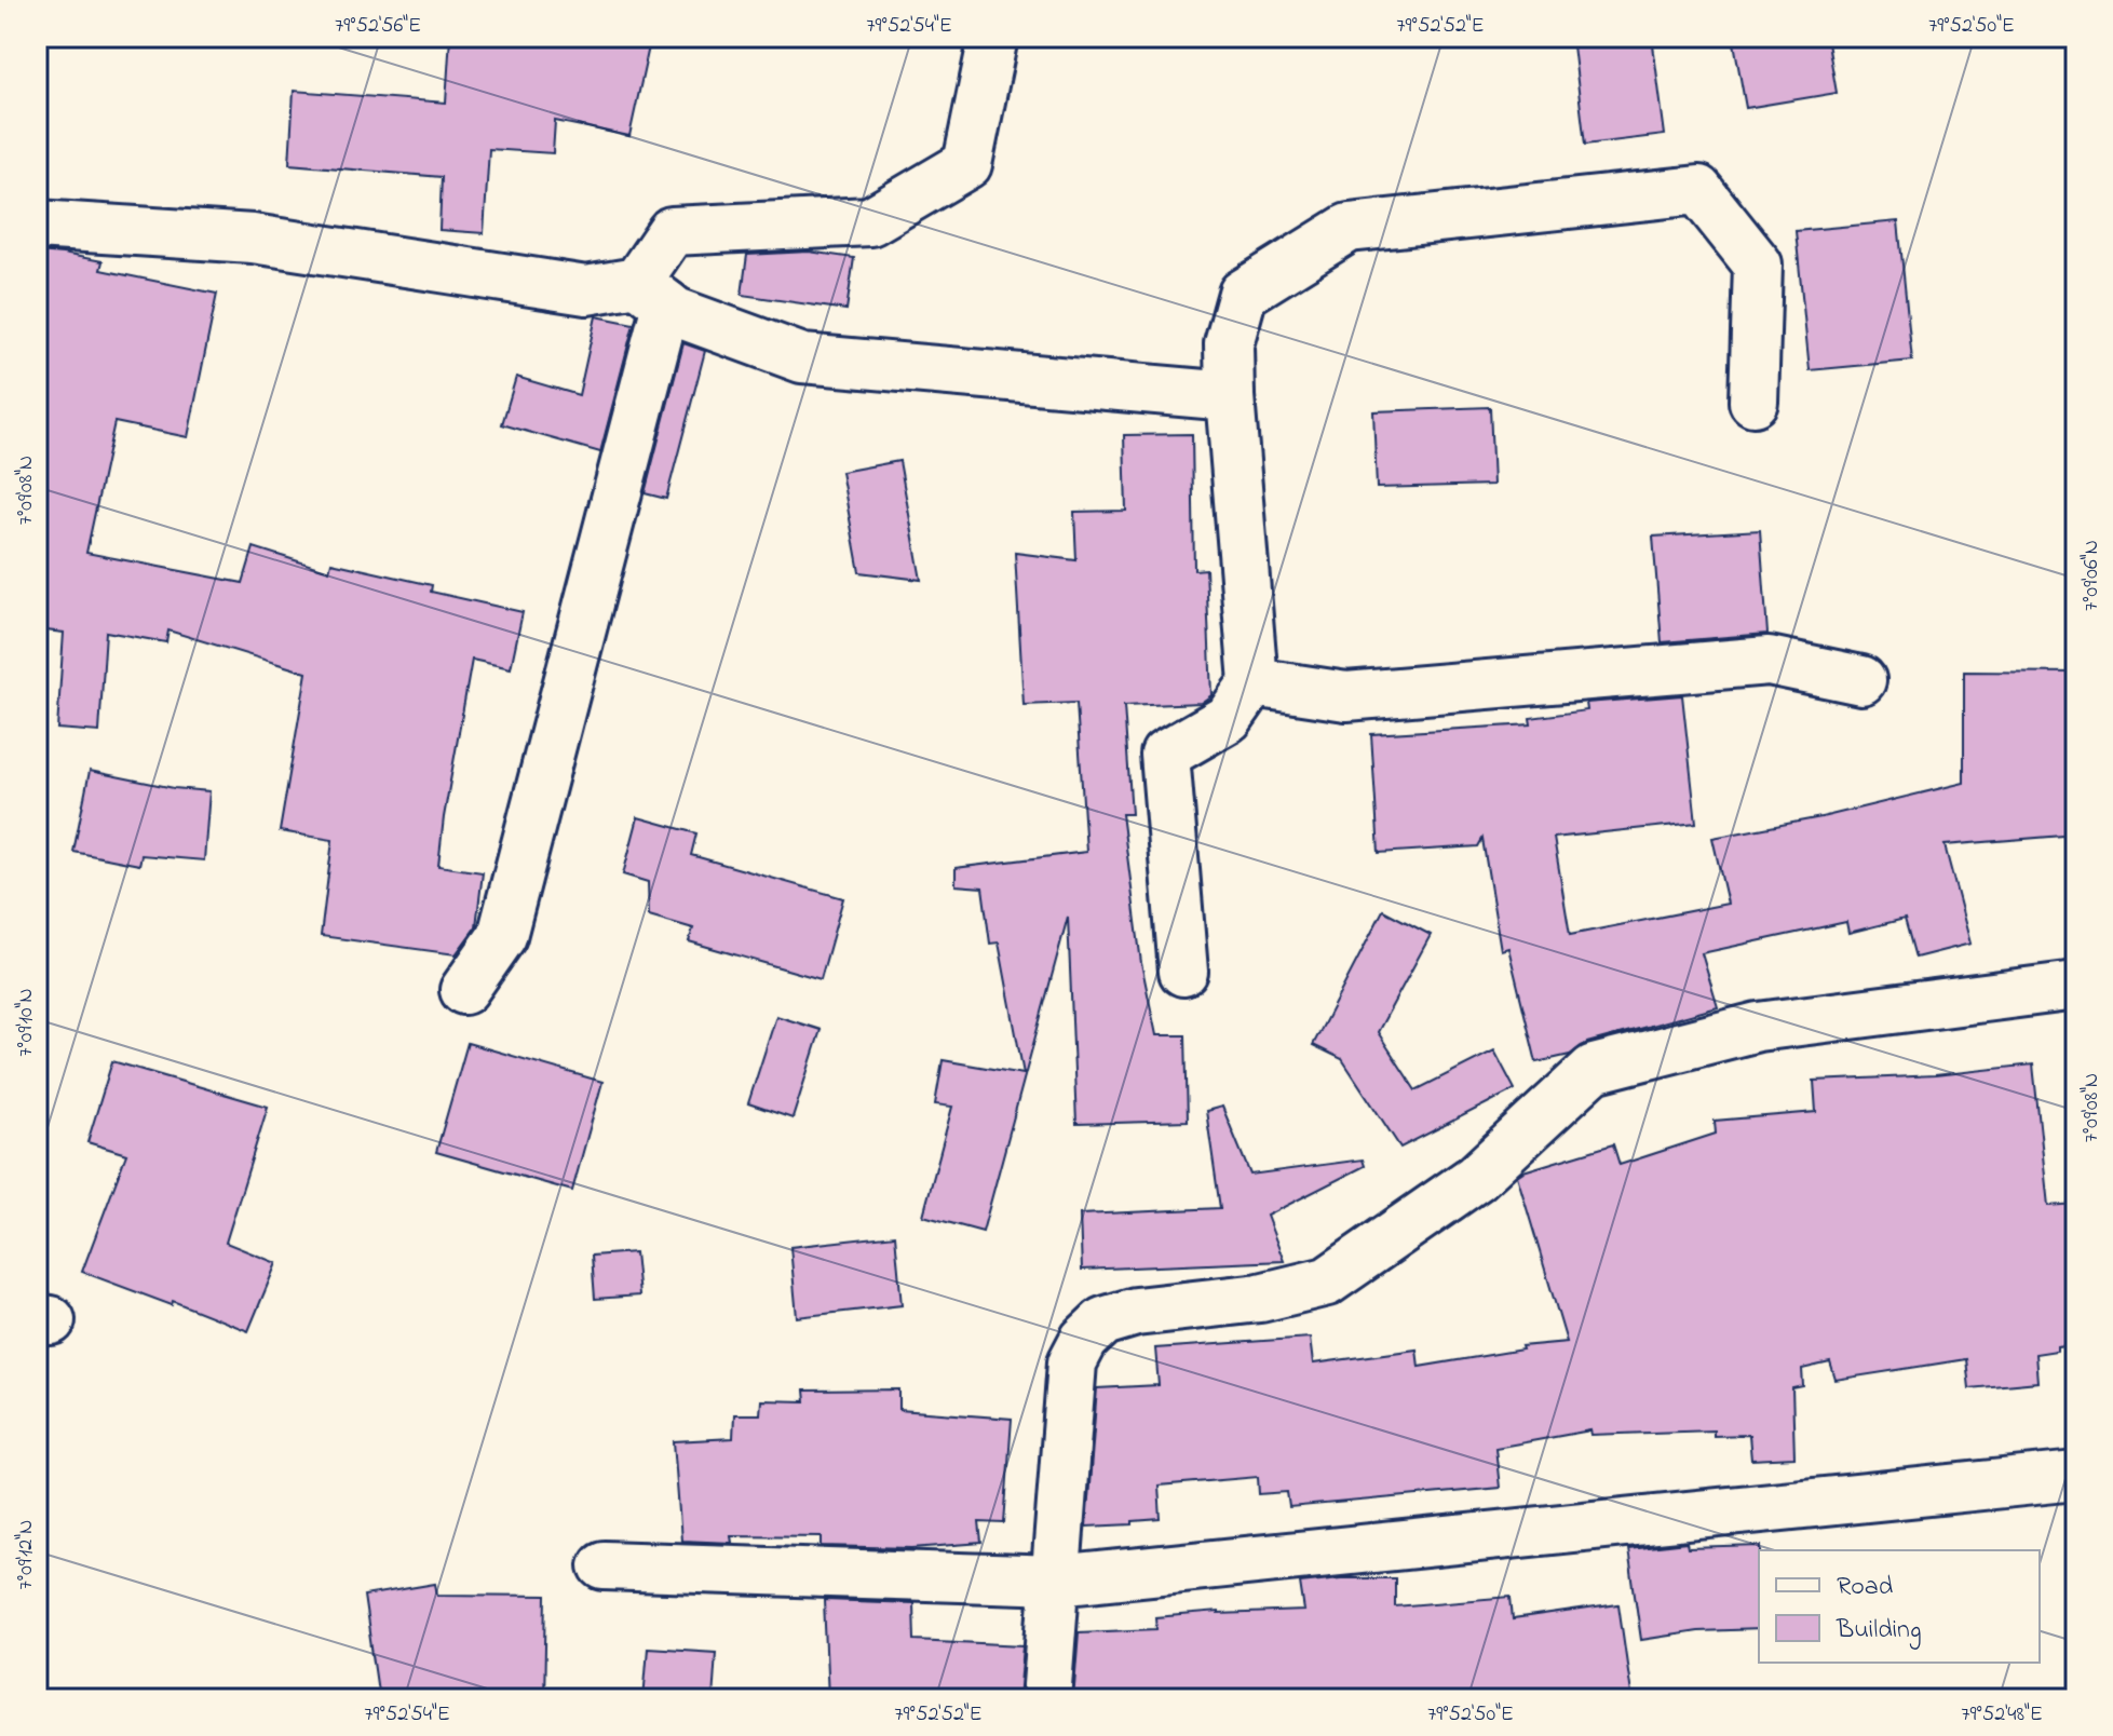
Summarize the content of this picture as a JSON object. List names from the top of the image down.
{
  "legend": ["Road", "Building"],
  "coordinates": [
    "79°52'56\"E",
    "79°52'54\"E",
    "79°52'52\"E",
    "79°52'50\"E",
    "7°09'08\"N",
    "7°09'06\"N",
    "7°09'10\"N",
    "7°09'12\"N",
    "79°52'48\"E"
  ]
}
